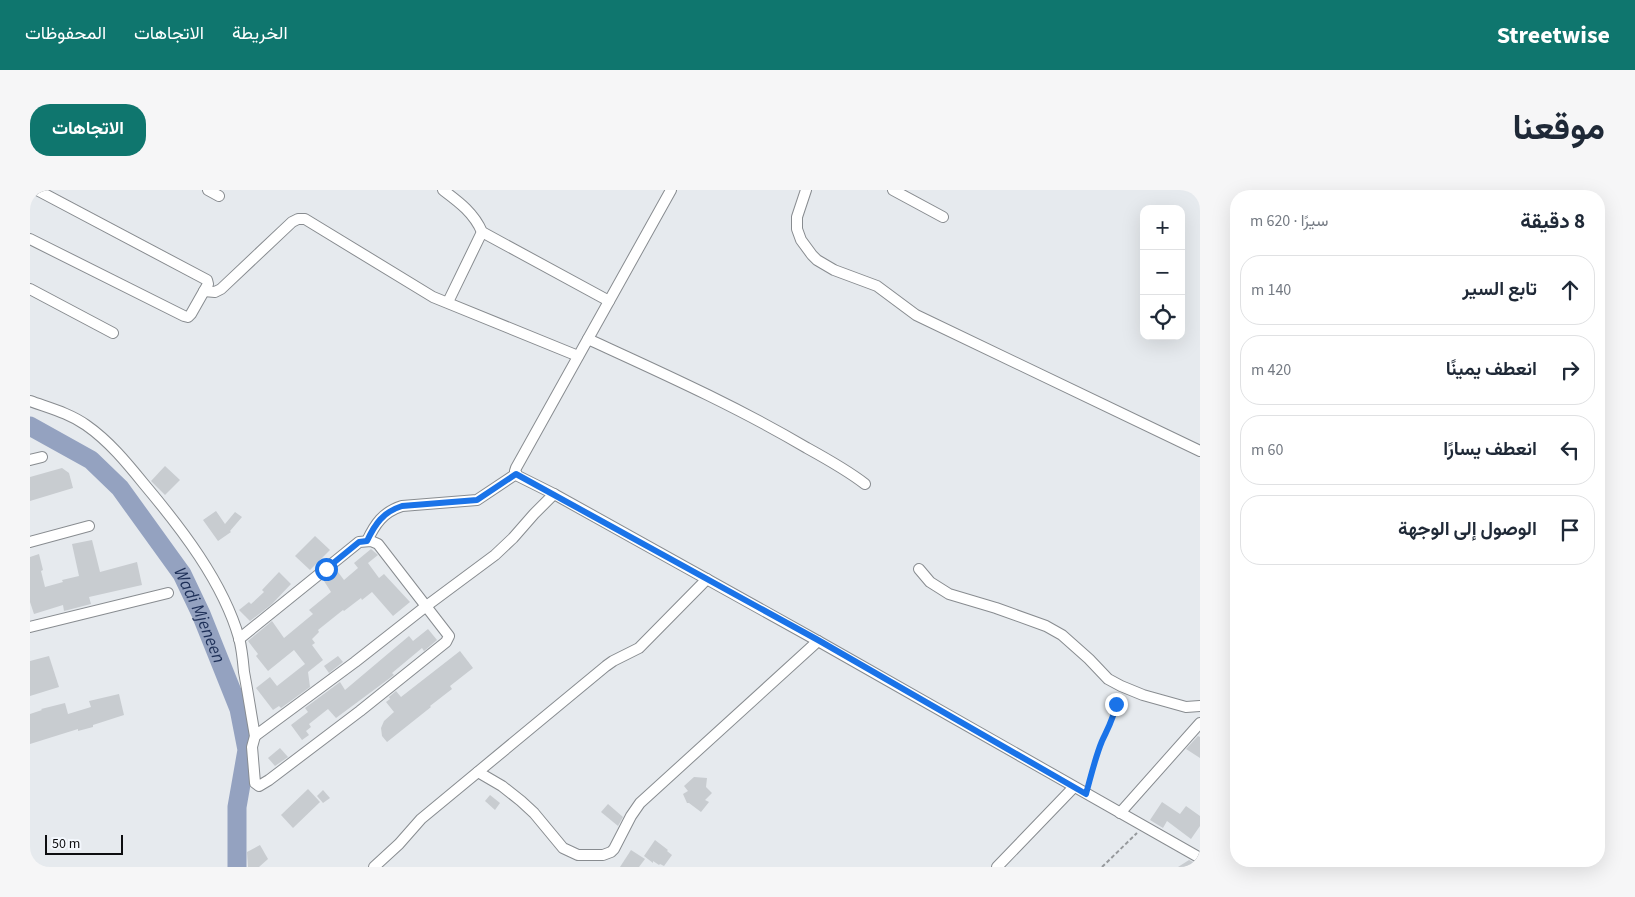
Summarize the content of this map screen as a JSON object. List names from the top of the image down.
{
  "water": ["Wadi Mjeneen"],
  "scale_bar": "50 m",
  "page": {
    "header": "Streetwise",
    "nav": ["الخريطة", "الاتجاهات", "المحفوظات"],
    "title": "موقعنا",
    "buttons": "الاتجاهات",
    "heading": ["8 دقيقة", "سيرًا · 620 m"],
    "map_buttons": ["+", "−"],
    "list": [
      ["تابع السير", "140 m"],
      ["انعطف يمينًا", "420 m"],
      ["انعطف يسارًا", "60 m"],
      "الوصول إلى الوجهة"
    ],
    "scale": "50 m"
  }
}
